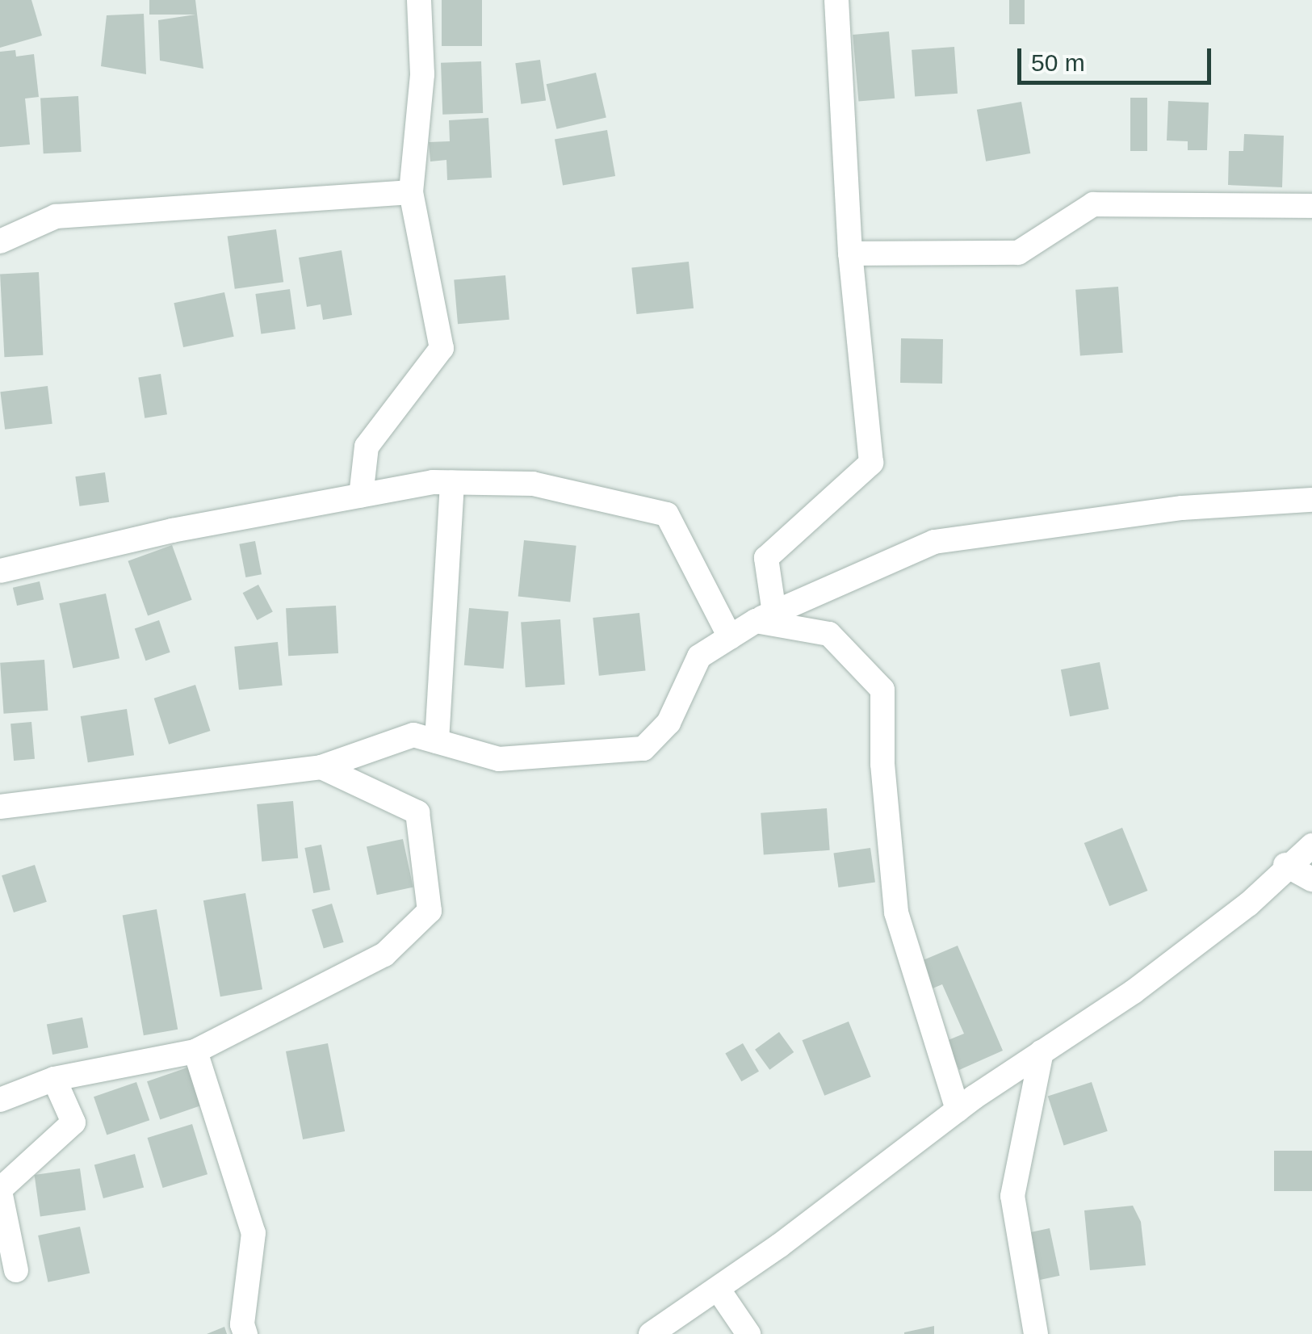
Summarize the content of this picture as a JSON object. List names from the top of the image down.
{
  "scale_bar": "50 m"
}
